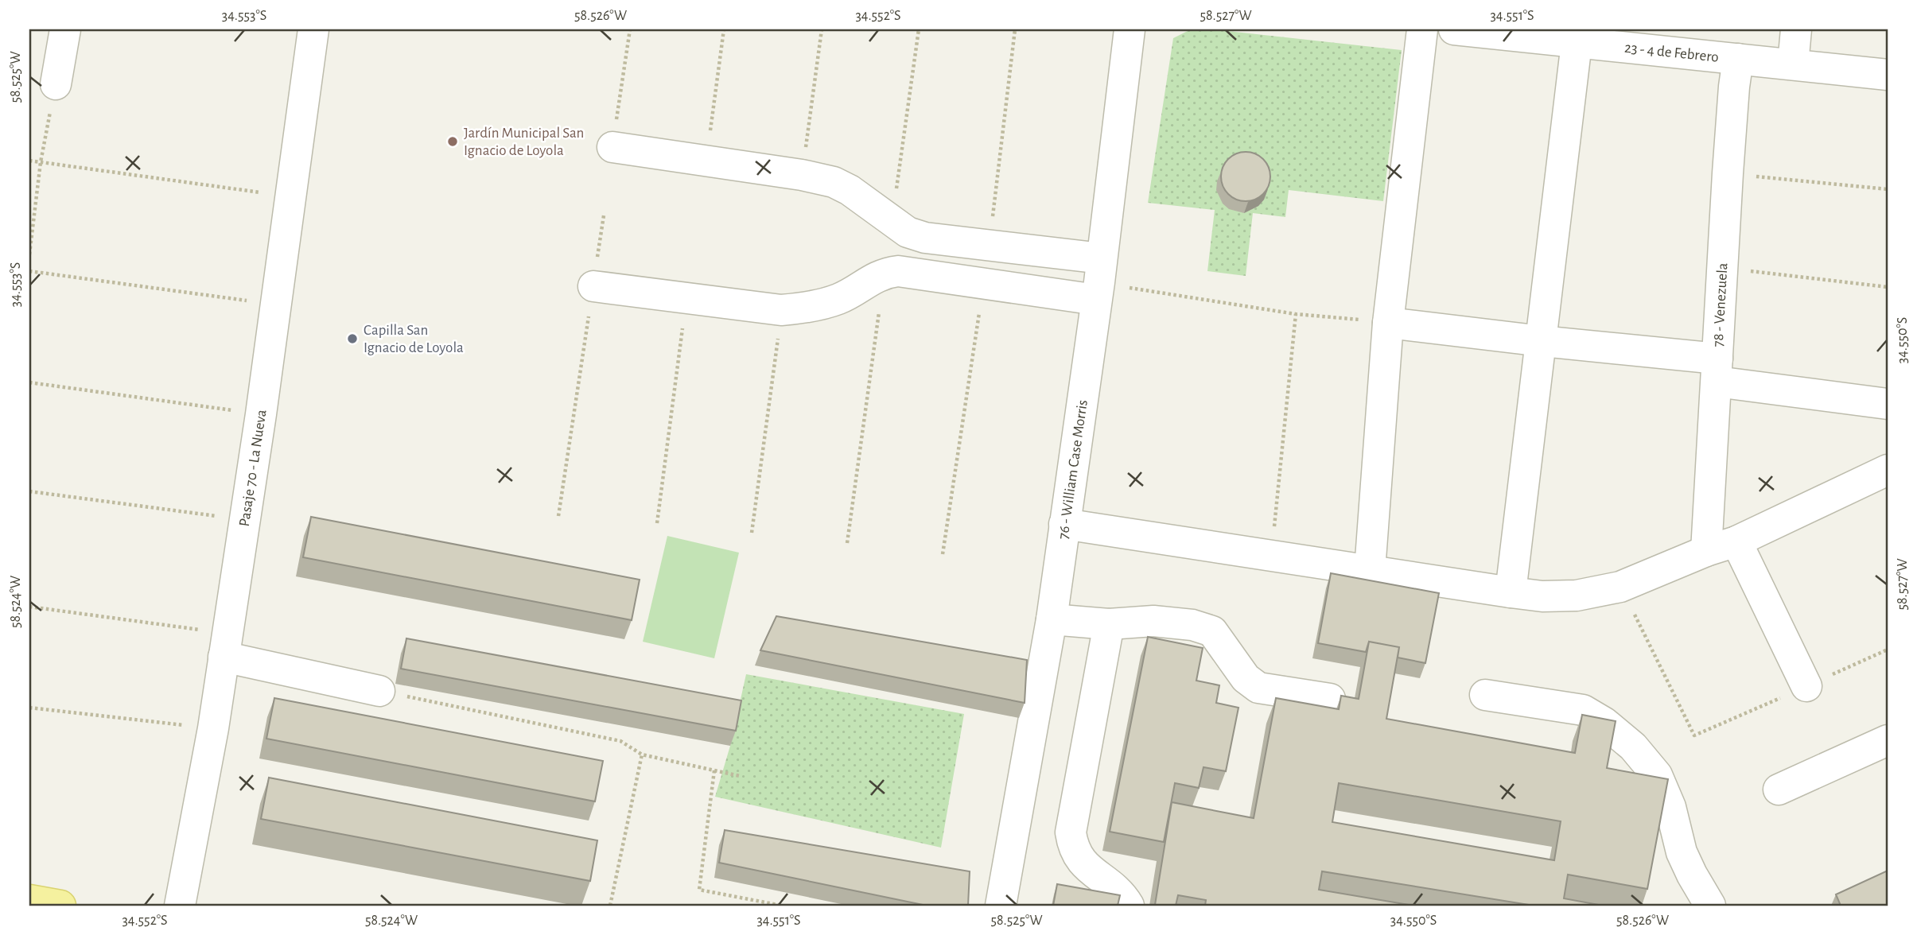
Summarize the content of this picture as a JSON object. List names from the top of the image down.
{
  "streets": {
    "street": [
      "23 - 4 de Febrero",
      "78 - Venezuela",
      "Pasaje 70 - La Nueva",
      "76 - William Case Morris"
    ]
  },
  "crossings": [
    ["23 - 4 de Febrero", "78 - Venezuela"]
  ],
  "places": ["Jardín Municipal San Ignacio de Loyola", "Capilla San Ignacio de Loyola"],
  "coordinates": [
    "34.553°S",
    "58.526°W",
    "34.552°S",
    "58.527°W",
    "34.551°S",
    "58.525°W",
    "34.550°S",
    "58.524°W"
  ]
}
